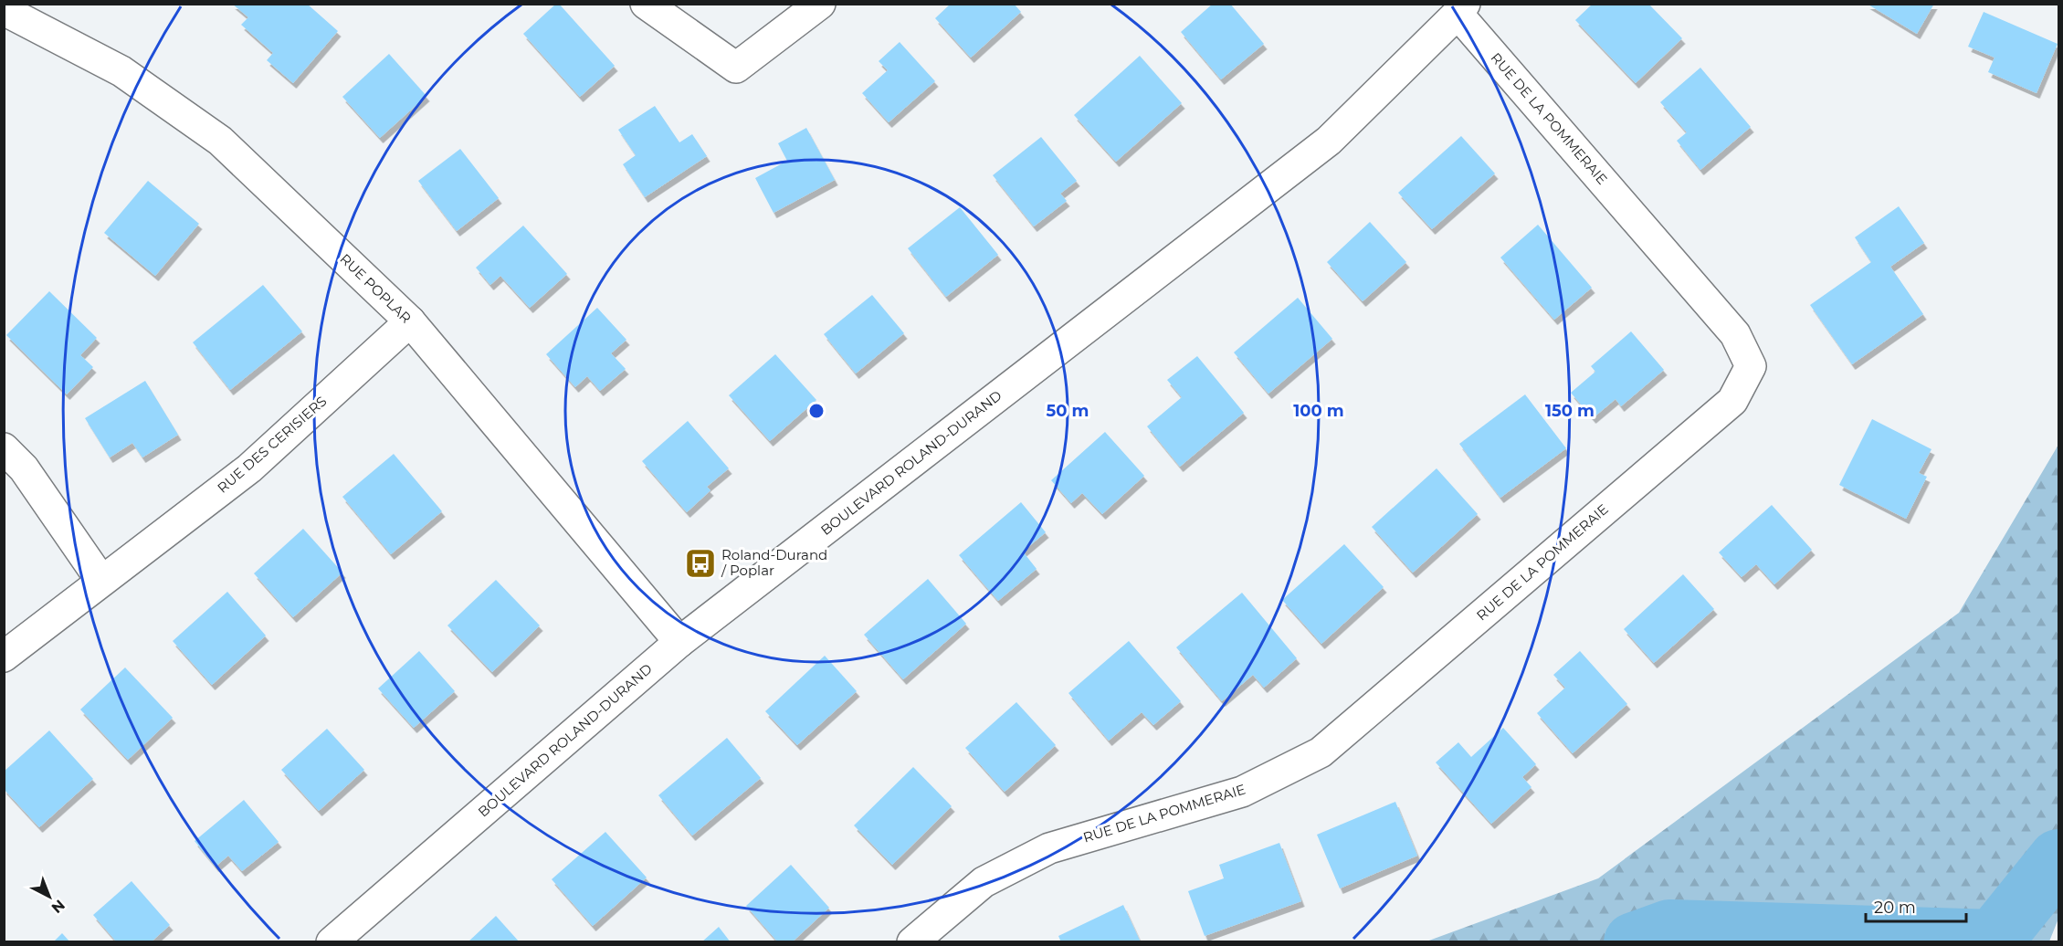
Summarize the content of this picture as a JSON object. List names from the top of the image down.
{
  "streets": {
    "street": [
      "RUE DE LA POMMERAIE",
      "RUE POPLAR",
      "RUE DES CERISIERS",
      "BOULEVARD ROLAND-DURAND"
    ]
  },
  "crossings": [
    ["RUE DE LA POMMERAIE", "BOULEVARD ROLAND-DURAND"],
    ["RUE POPLAR", "RUE DES CERISIERS"],
    ["RUE POPLAR", "BOULEVARD ROLAND-DURAND"]
  ],
  "places": {
    "bus stop": ["Roland-Durand / Poplar"]
  },
  "scale_bar": "20 m",
  "north": "bottom right",
  "rings": ["50 m", "100 m", "150 m"]
}
